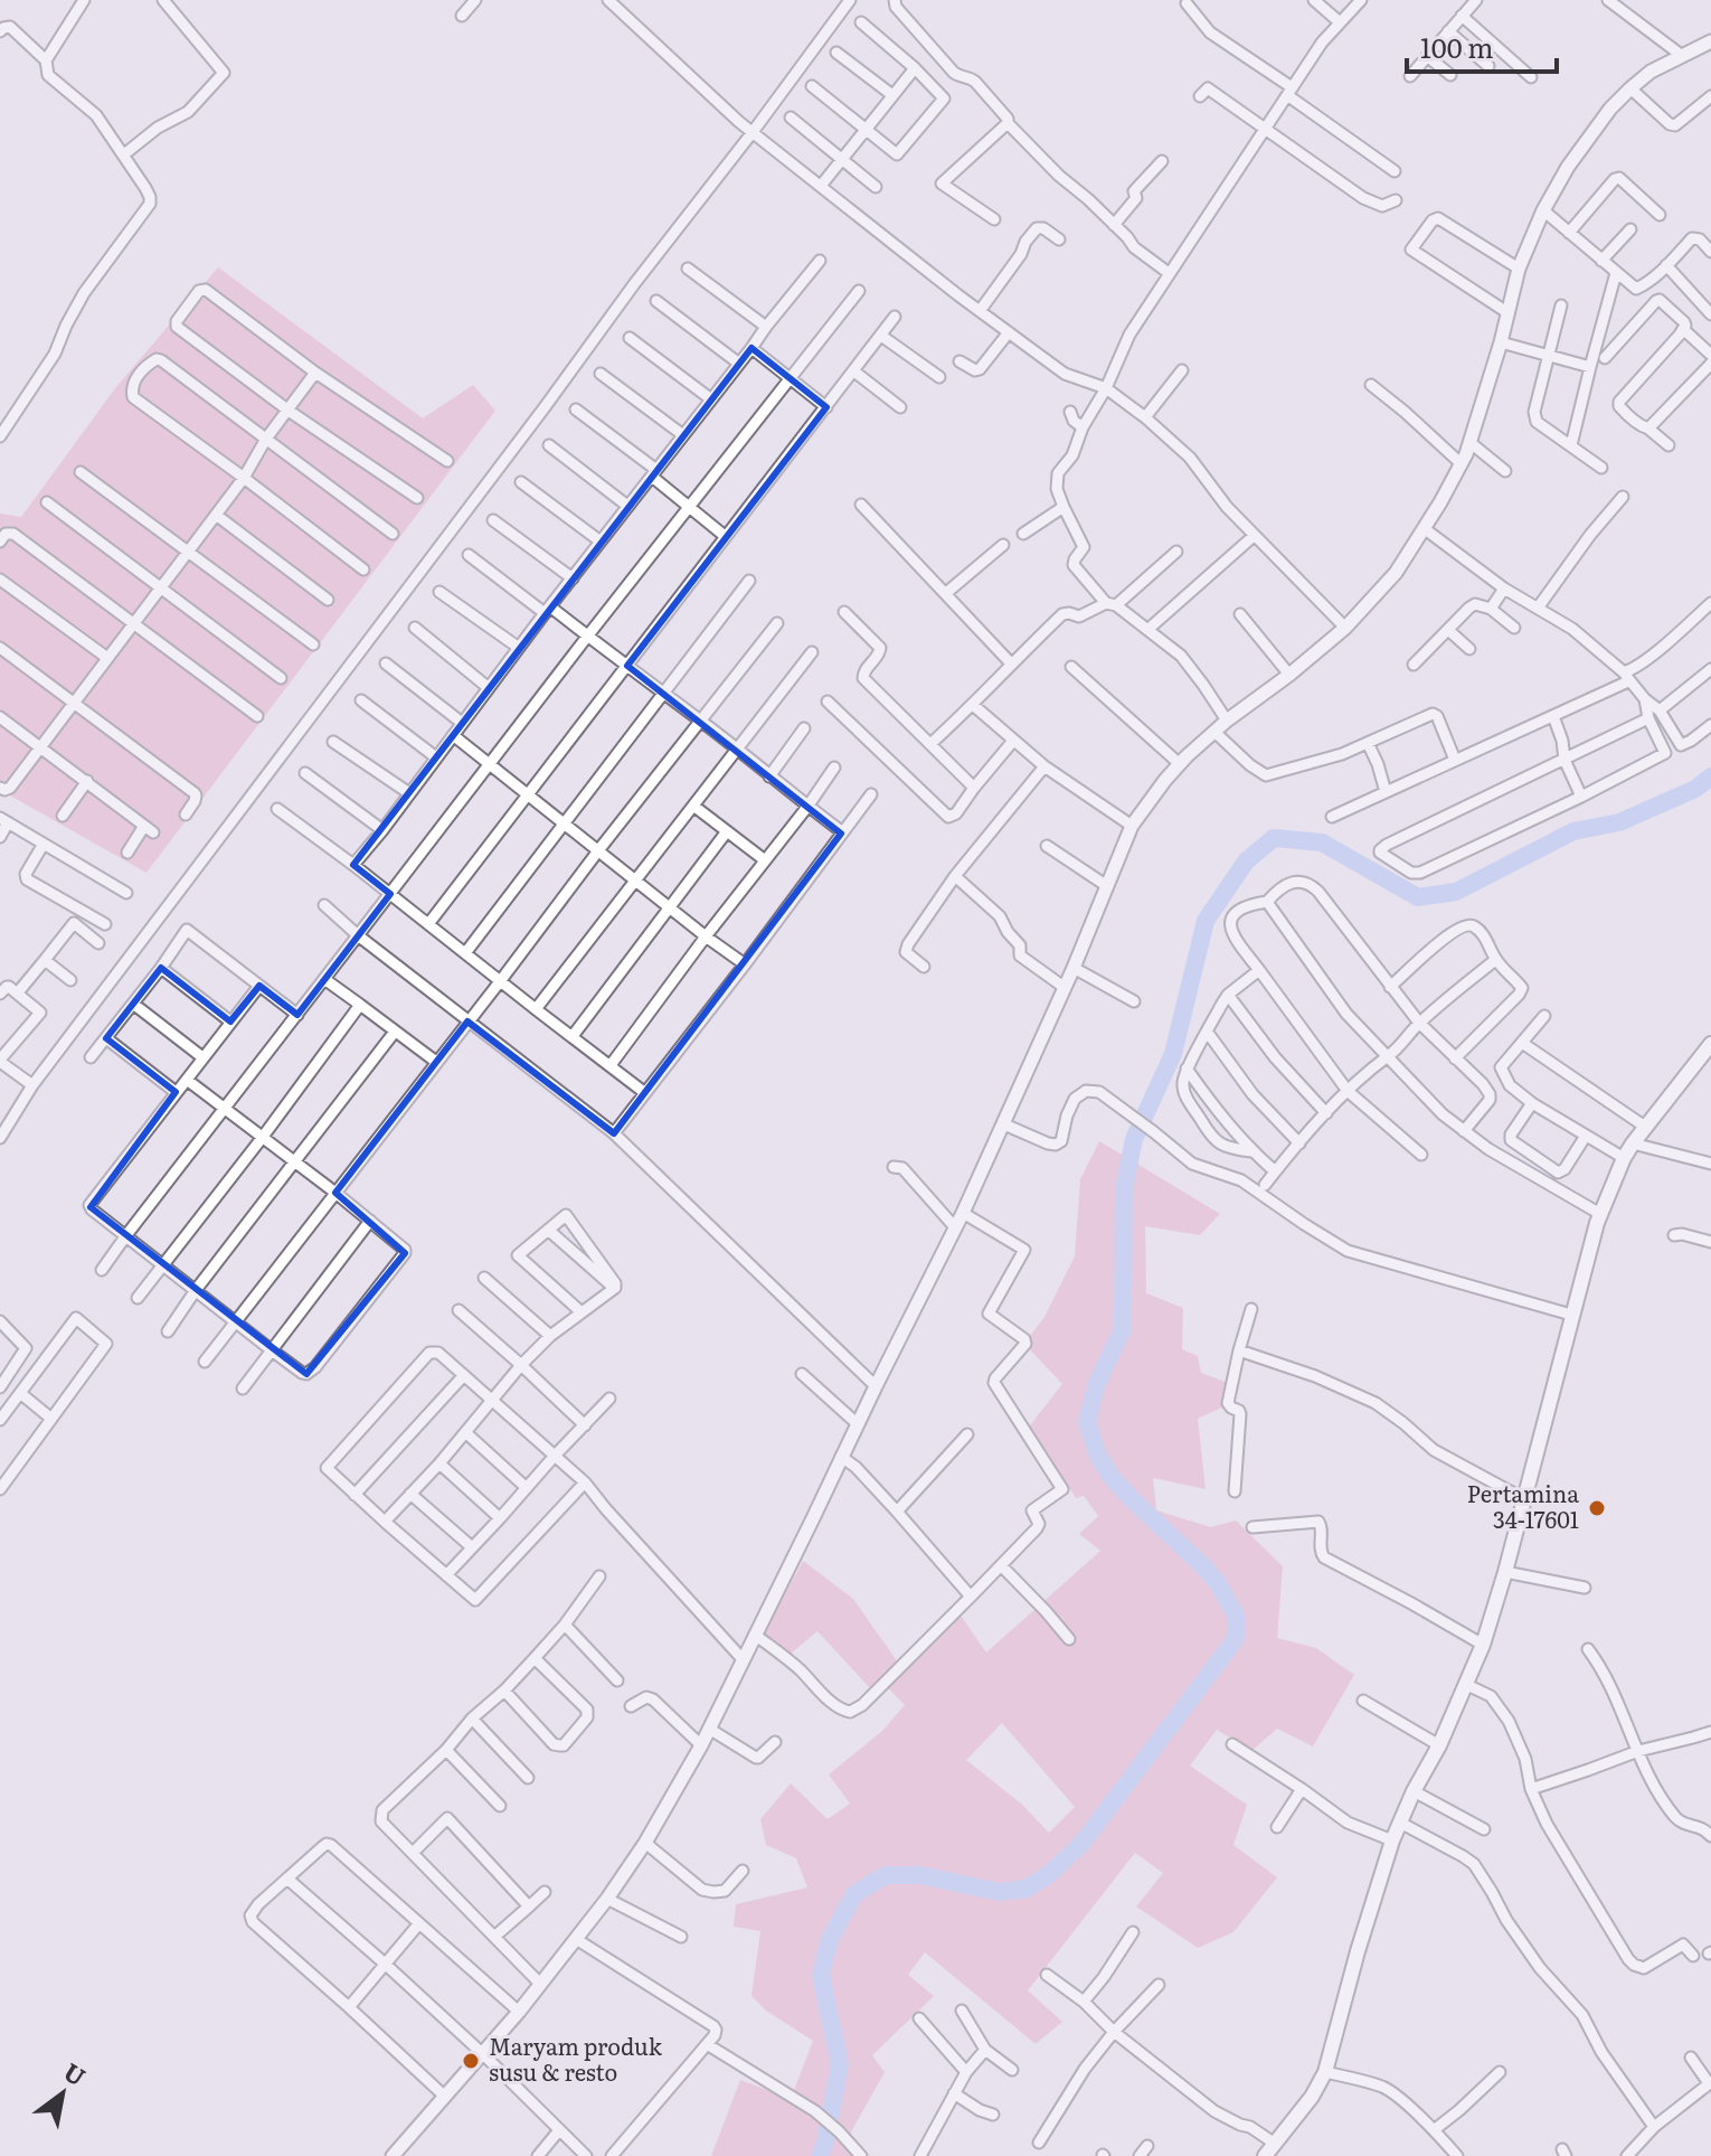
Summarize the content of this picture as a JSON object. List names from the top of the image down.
{
  "places": ["Pertamina 34-17601", "Maryam produk susu & resto"],
  "scale_bar": "100 m",
  "north": "top right"
}
